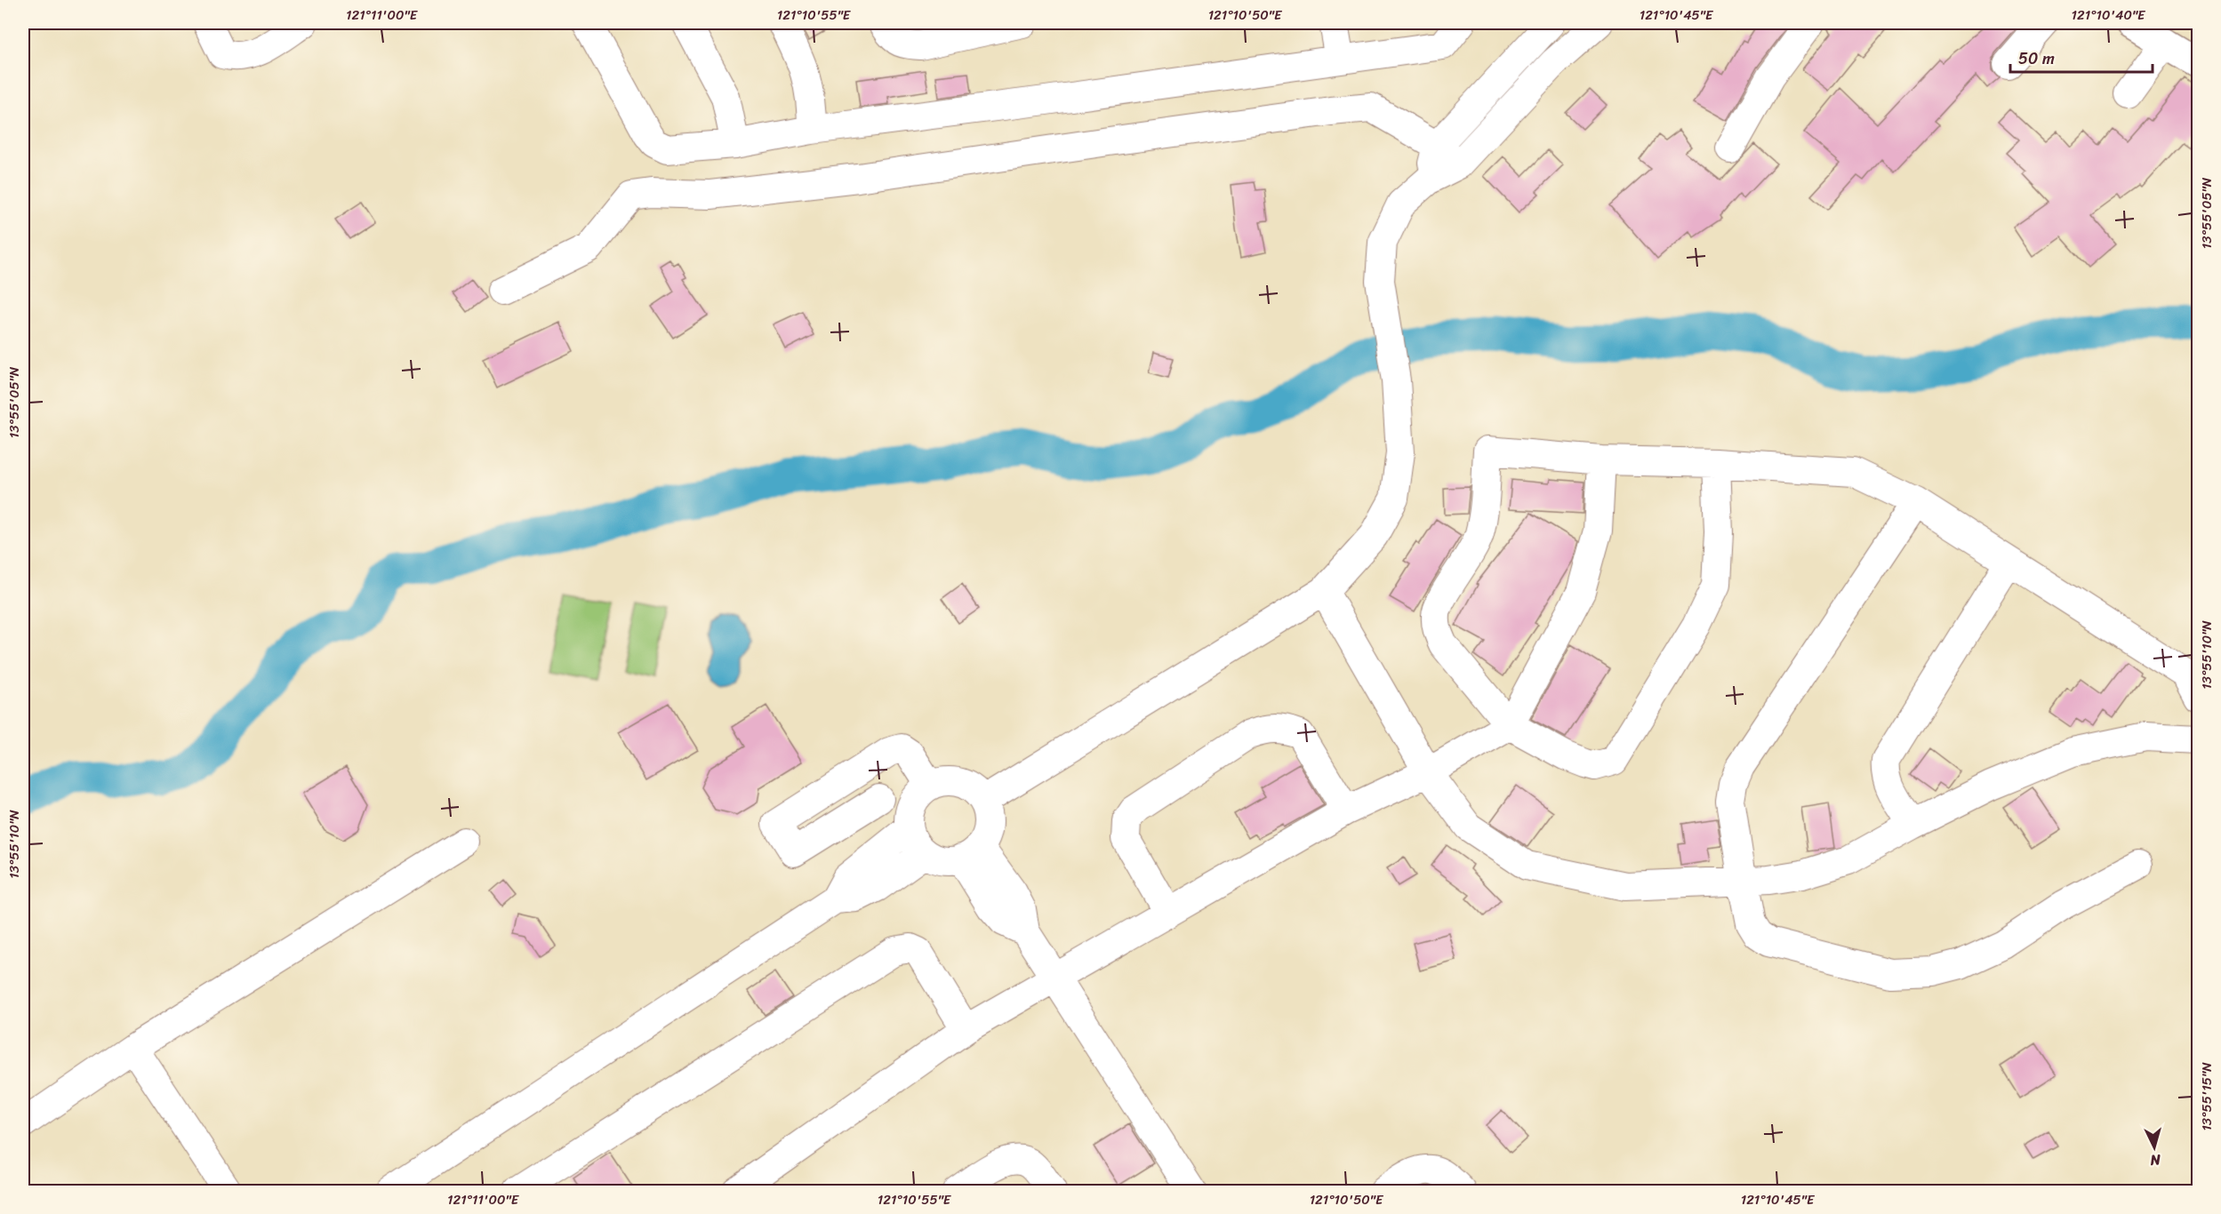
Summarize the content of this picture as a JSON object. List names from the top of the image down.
{
  "scale_bar": "50 m",
  "north": "bottom",
  "coordinates": [
    "121°11'00\"E",
    "121°10'55\"E",
    "121°10'50\"E",
    "121°10'45\"E",
    "121°10'40\"E",
    "13°55'05\"N",
    "13°55'10\"N",
    "13°55'15\"N"
  ]
}
